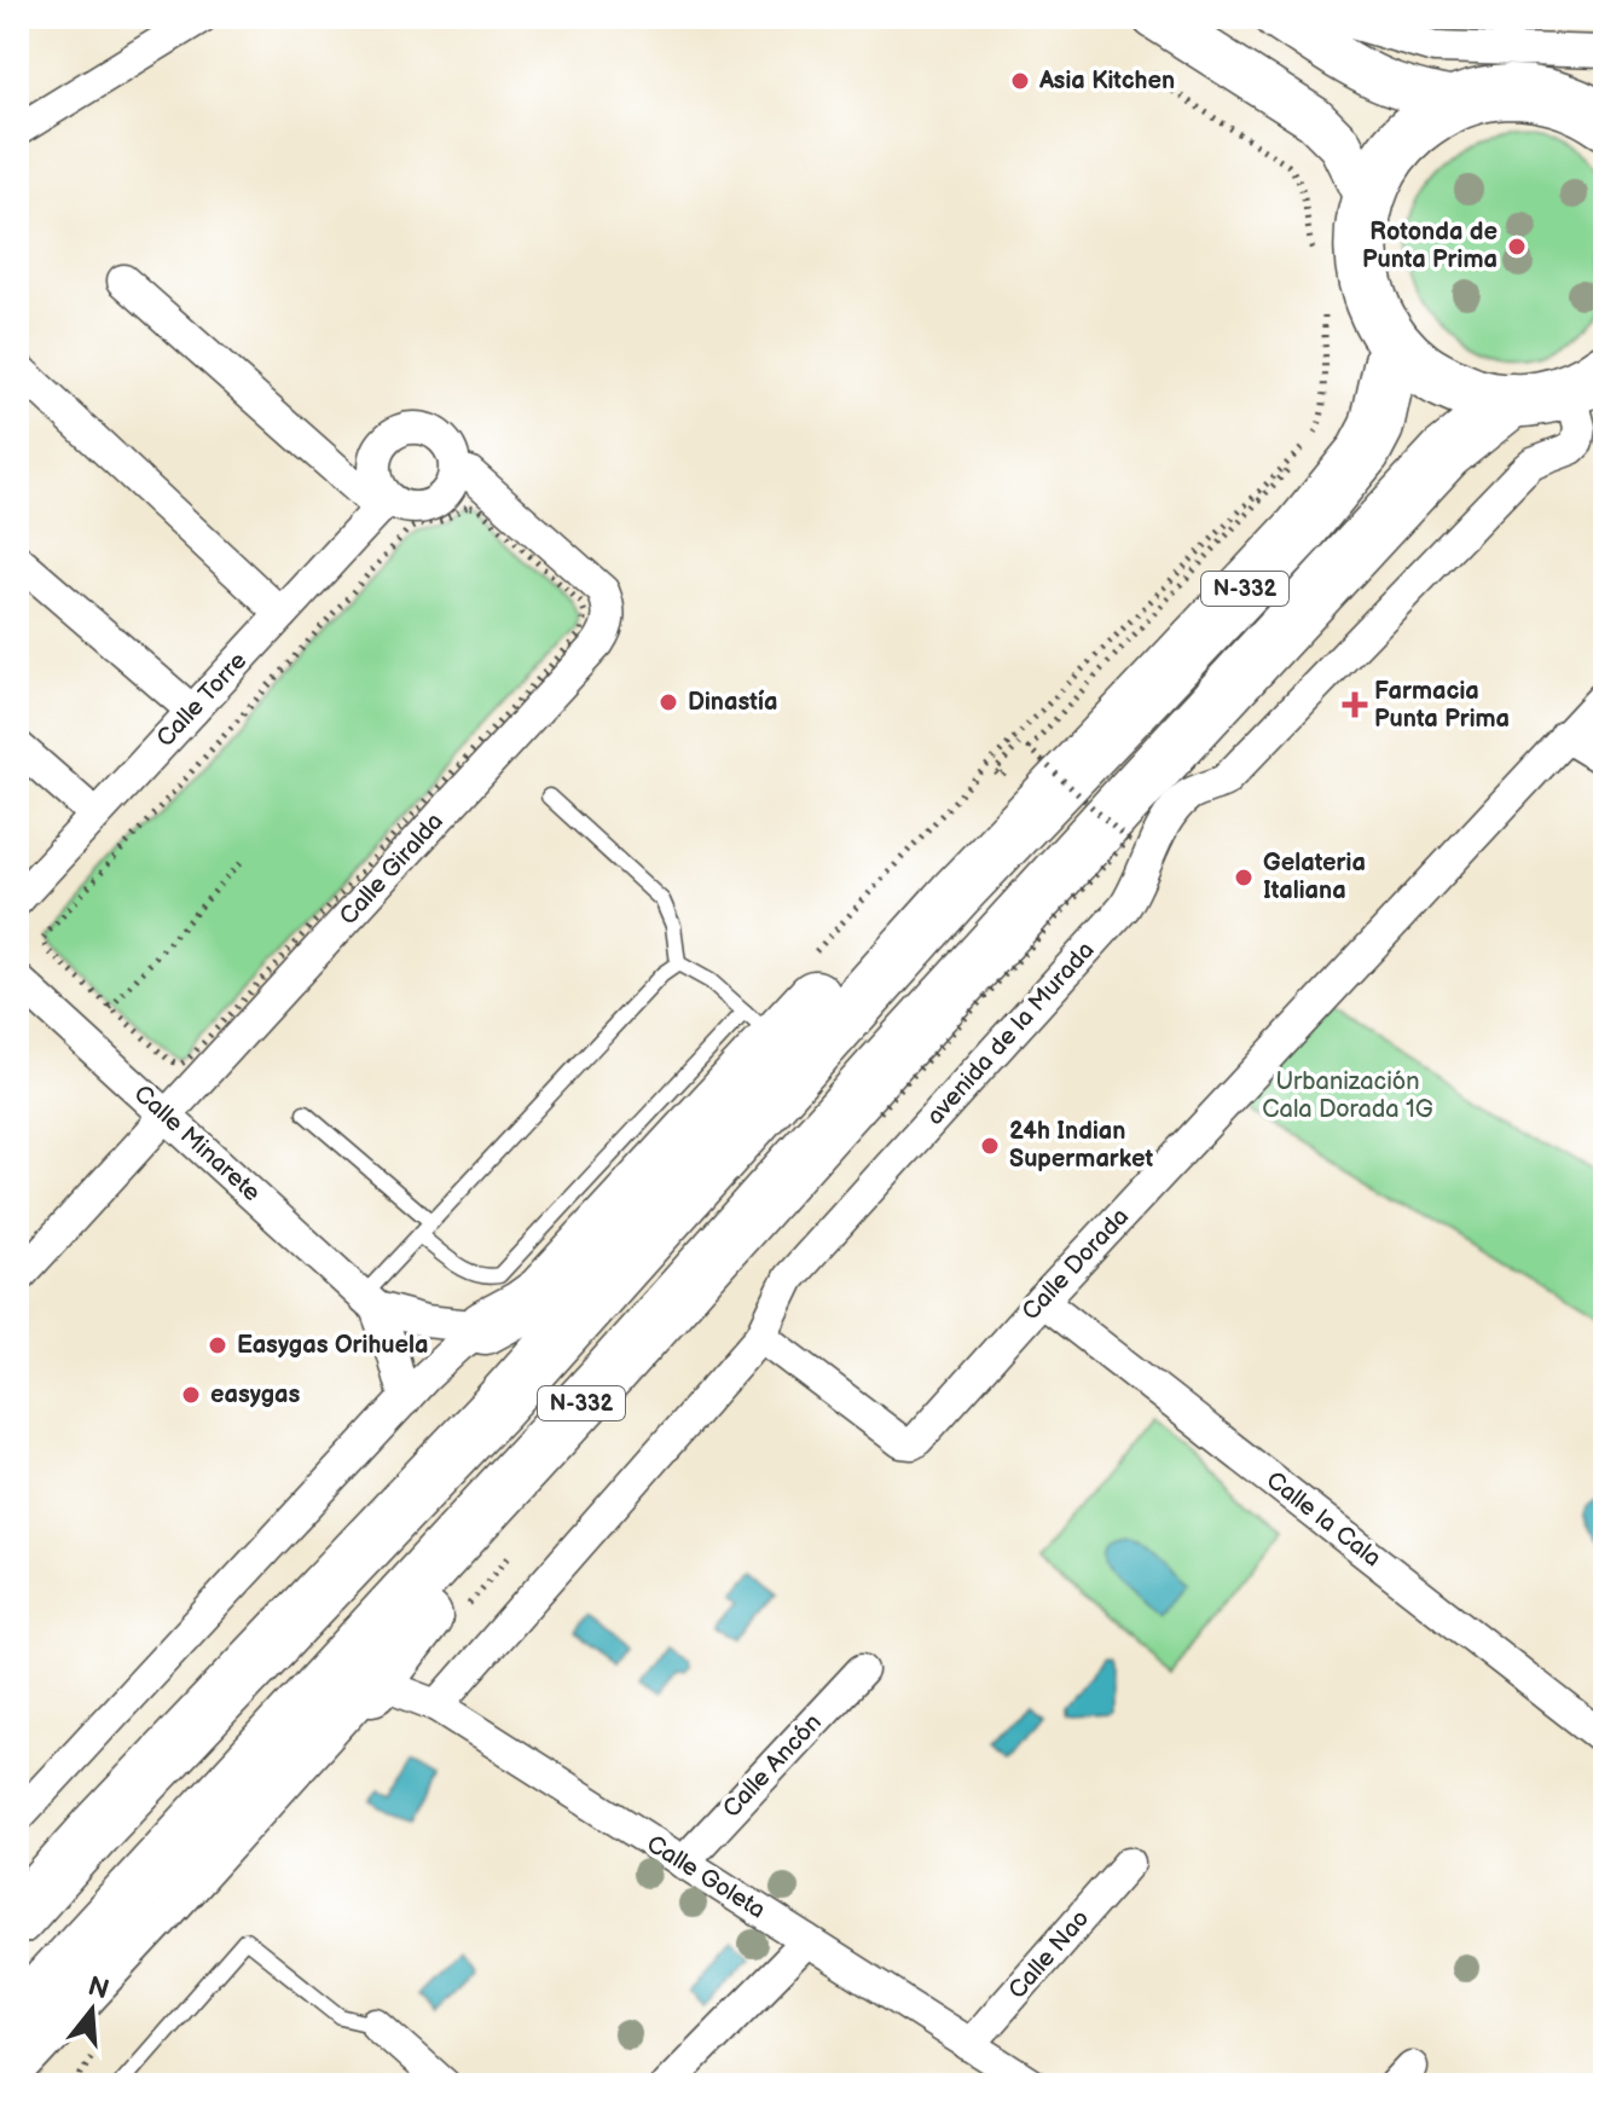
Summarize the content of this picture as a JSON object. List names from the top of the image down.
{
  "streets": {
    "highway": ["N-332"],
    "street": [
      "Calle Torre",
      "Calle Giralda",
      "avenida de la Murada",
      "Calle Minarete",
      "Calle Dorada",
      "Calle la Cala",
      "Calle Ancón",
      "Calle Goleta",
      "Calle Nao"
    ]
  },
  "crossings": [
    ["Calle Torre", "Calle Giralda"],
    ["Calle Giralda", "Calle Minarete"],
    ["avenida de la Murada", "Calle Dorada"],
    ["avenida de la Murada", "Calle Goleta"],
    ["Calle Dorada", "Calle la Cala"],
    ["Calle Ancón", "Calle Goleta"],
    ["Calle Goleta", "Calle Nao"]
  ],
  "parks": ["Urbanización Cala Dorada 1G"],
  "places": {
    "other": [
      "Asia Kitchen",
      "Rotonda de Punta Prima",
      "Dinastía",
      "Gelateria Italiana",
      "24h Indian Supermarket",
      "Easygas Orihuela",
      "easygas"
    ],
    "health": ["Farmacia Punta Prima"]
  },
  "north": "top"
}
